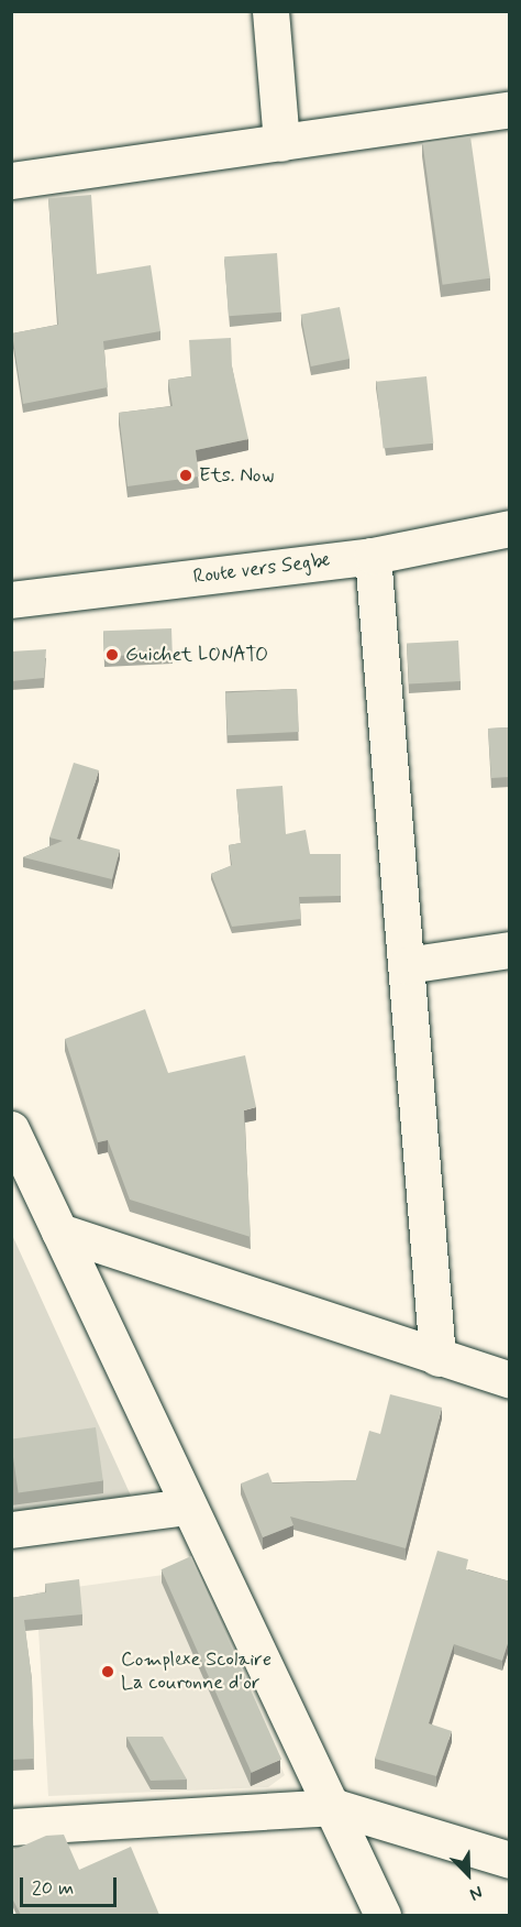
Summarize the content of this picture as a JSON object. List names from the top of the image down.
{
  "streets": {
    "street": ["Route vers Segbe"]
  },
  "places": ["Ets. Now", "Guichet LONATO", "Complexe Scolaire La couronne d'or"],
  "scale_bar": "20 m",
  "north": "bottom right"
}
